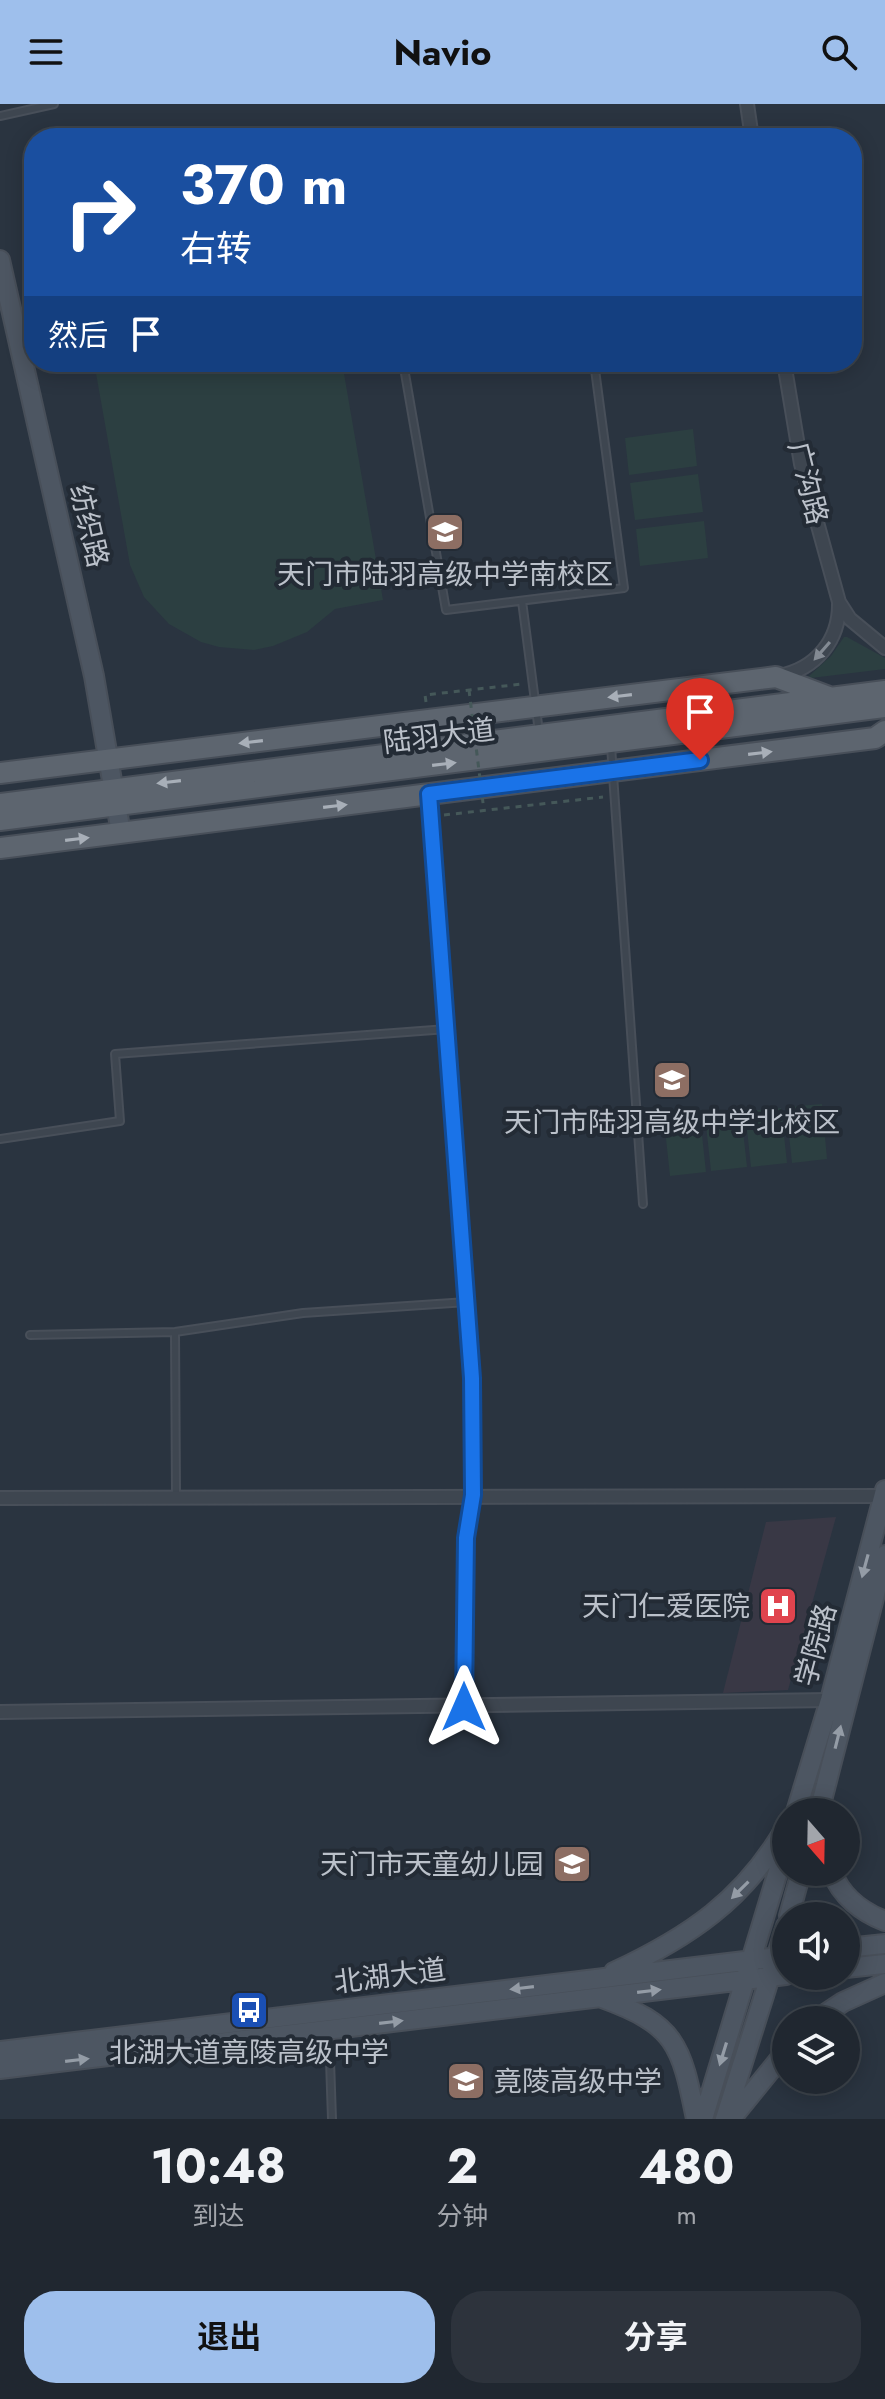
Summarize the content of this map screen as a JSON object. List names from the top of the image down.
{
  "streets": {
    "main road": [
      "纺织路",
      "陆羽大道",
      "学院路",
      "北湖大道"
    ],
    "street": ["广沟路"]
  },
  "crossings": [
    ["纺织路", "陆羽大道"]
  ],
  "places": {
    "school or university": [
      "天门市陆羽高级中学南校区",
      "天门市陆羽高级中学北校区",
      "天门市天童幼儿园",
      "竟陵高级中学"
    ],
    "hospital": ["天门仁爱医院"],
    "bus stop": ["北湖大道竟陵高级中学"]
  },
  "north": "bottom",
  "page": {
    "header": "Navio",
    "turn": ["370 m", "右转"],
    "then": "然后",
    "eta": [
      "10:48",
      "到达",
      "2",
      "分钟",
      "480",
      "m"
    ],
    "buttons": ["退出", "分享"]
  }
}
